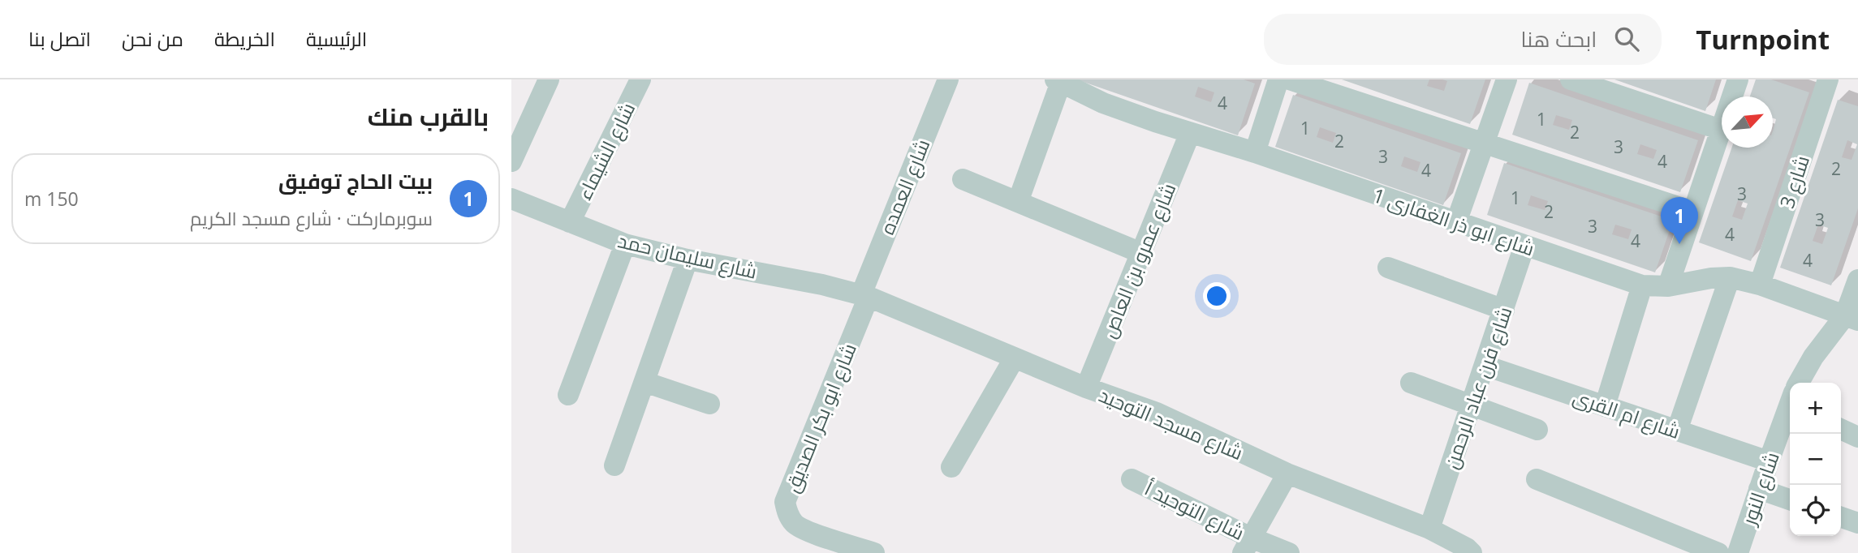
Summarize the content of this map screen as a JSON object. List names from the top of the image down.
{
  "streets": {
    "street": [
      "شارع الشيماء",
      "شارع 3",
      "شارع العمده",
      "شارع ابو ذر الغفارى 1",
      "شارع سليمان حمد",
      "شارع عمرو بن العاص",
      "شارع فرن عباد الرحمن",
      "شارع ام القرى",
      "شارع ابو بكر الصديق",
      "شارع مسجد التوحيد",
      "شارع النور",
      "شارع التوحيد أ"
    ]
  },
  "crossings": [
    ["شارع الشيماء", "شارع سليمان حمد"],
    ["شارع 3", "شارع ابو ذر الغفارى 1"],
    ["شارع العمده", "شارع سليمان حمد"],
    ["شارع العمده", "شارع ابو بكر الصديق"],
    ["شارع العمده", "شارع مسجد التوحيد"],
    ["شارع ابو ذر الغفارى 1", "شارع عمرو بن العاص"],
    ["شارع ابو ذر الغفارى 1", "شارع فرن عباد الرحمن"],
    ["شارع ابو ذر الغفارى 1", "شارع النور"],
    ["شارع سليمان حمد", "شارع ابو بكر الصديق"],
    ["شارع سليمان حمد", "شارع مسجد التوحيد"],
    ["شارع عمرو بن العاص", "شارع مسجد التوحيد"],
    ["شارع فرن عباد الرحمن", "شارع ام القرى"],
    ["شارع فرن عباد الرحمن", "شارع مسجد التوحيد"],
    ["شارع ام القرى", "شارع النور"],
    ["شارع ابو بكر الصديق", "شارع مسجد التوحيد"]
  ],
  "house_numbers": [
    "4",
    "1",
    "1",
    "2",
    "2",
    "3",
    "3",
    "4",
    "2",
    "4",
    "3",
    "1",
    "2",
    "3",
    "3",
    "4",
    "4",
    "4"
  ],
  "north": "top right",
  "page": {
    "header": "Turnpoint",
    "search": "ابحث هنا",
    "nav": [
      "الرئيسية",
      "الخريطة",
      "من نحن",
      "اتصل بنا"
    ],
    "heading": "بالقرب منك",
    "list": [
      {
        "mark": "1",
        "name": "بيت الحاج توفيق",
        "note": "سوبرماركت · شارع مسجد الكريم",
        "value": "150 m"
      }
    ],
    "pins": "1",
    "map_buttons": ["+", "−"]
  }
}
